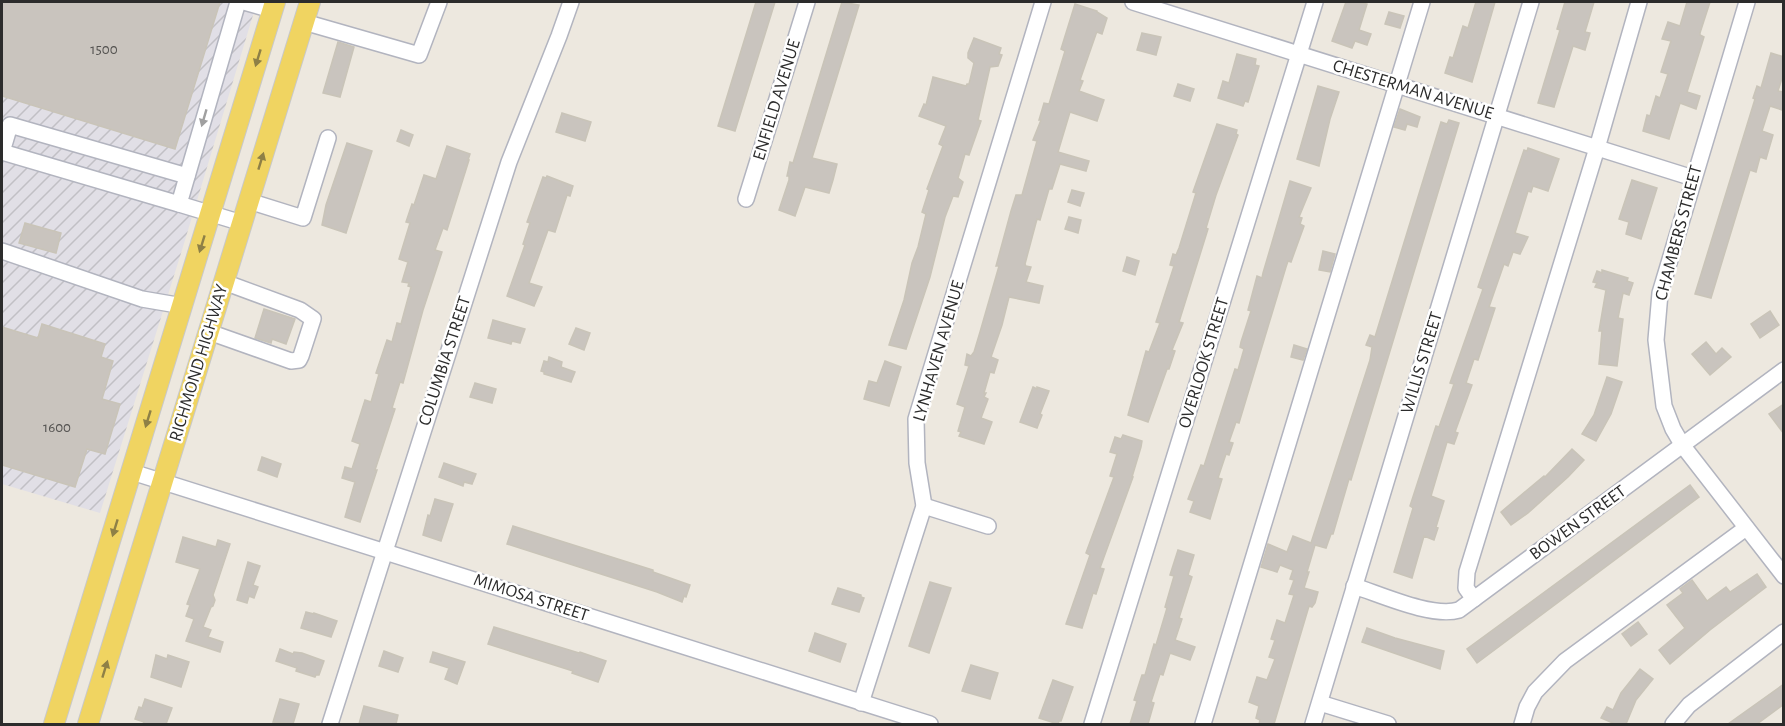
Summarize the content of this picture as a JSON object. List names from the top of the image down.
{
  "streets": {
    "main road": ["RICHMOND HIGHWAY"],
    "street": [
      "CHESTERMAN AVENUE",
      "ENFIELD AVENUE",
      "CHAMBERS STREET",
      "LYNHAVEN AVENUE",
      "COLUMBIA STREET",
      "OVERLOOK STREET",
      "WILLIS STREET",
      "BOWEN STREET",
      "MIMOSA STREET"
    ]
  },
  "crossings": [
    ["CHESTERMAN AVENUE", "CHAMBERS STREET"],
    ["CHESTERMAN AVENUE", "OVERLOOK STREET"],
    ["CHESTERMAN AVENUE", "WILLIS STREET"],
    ["CHAMBERS STREET", "BOWEN STREET"],
    ["LYNHAVEN AVENUE", "MIMOSA STREET"],
    ["COLUMBIA STREET", "MIMOSA STREET"],
    ["RICHMOND HIGHWAY", "MIMOSA STREET"],
    ["WILLIS STREET", "BOWEN STREET"]
  ],
  "house_numbers": ["1500", "1600"]
}
